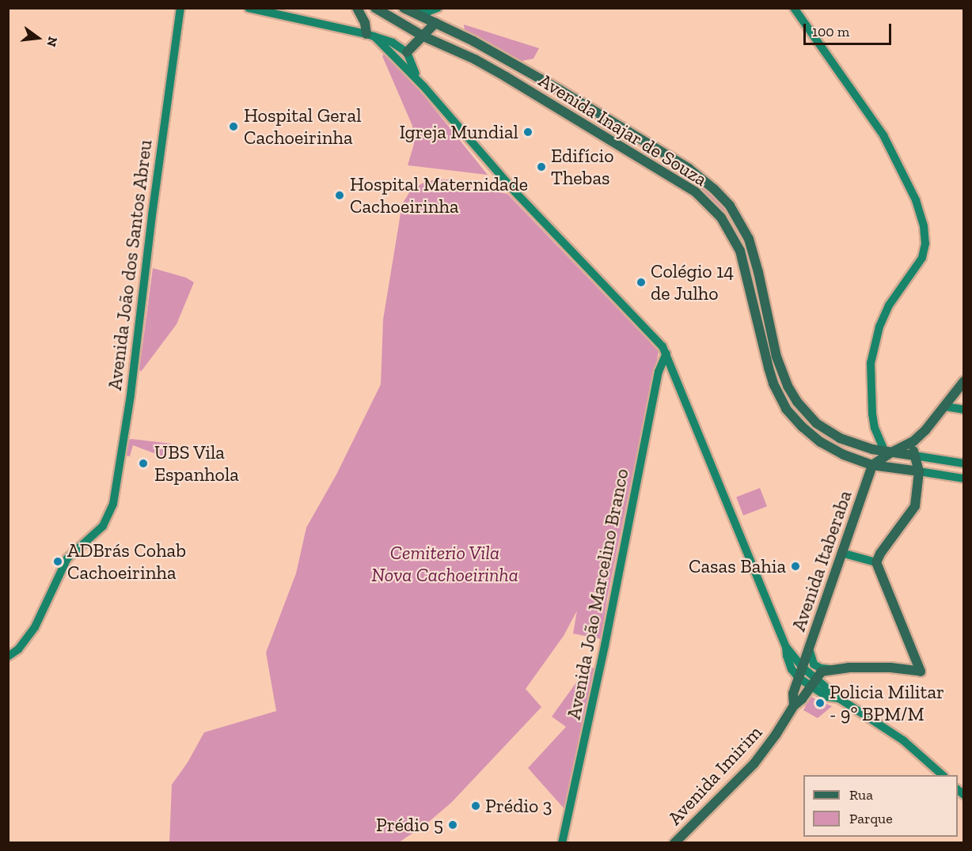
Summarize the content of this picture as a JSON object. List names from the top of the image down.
{
  "streets": {
    "main road": [
      "Avenida Inajar de Souza",
      "Avenida João dos Santos Abreu",
      "Avenida Itaberaba",
      "Avenida João Marcelino Branco",
      "Avenida Imirim"
    ]
  },
  "crossings": [
    ["Avenida Inajar de Souza", "Avenida Itaberaba"],
    ["Avenida Itaberaba", "Avenida Imirim"]
  ],
  "parks": ["Cemiterio Vila Nova Cachoeirinha"],
  "places": [
    "Hospital Geral Cachoeirinha",
    "Igreja Mundial",
    "Edifício Thebas",
    "Hospital Maternidade Cachoeirinha",
    "Colégio 14 de Julho",
    "UBS Vila Espanhola",
    "ADBrás Cohab Cachoeirinha",
    "Casas Bahia",
    "Policia Militar - 9º BPM/M",
    "Prédio 3",
    "Prédio 5"
  ],
  "legend": ["Rua", "Parque"],
  "scale_bar": "100 m",
  "north": "right"
}
